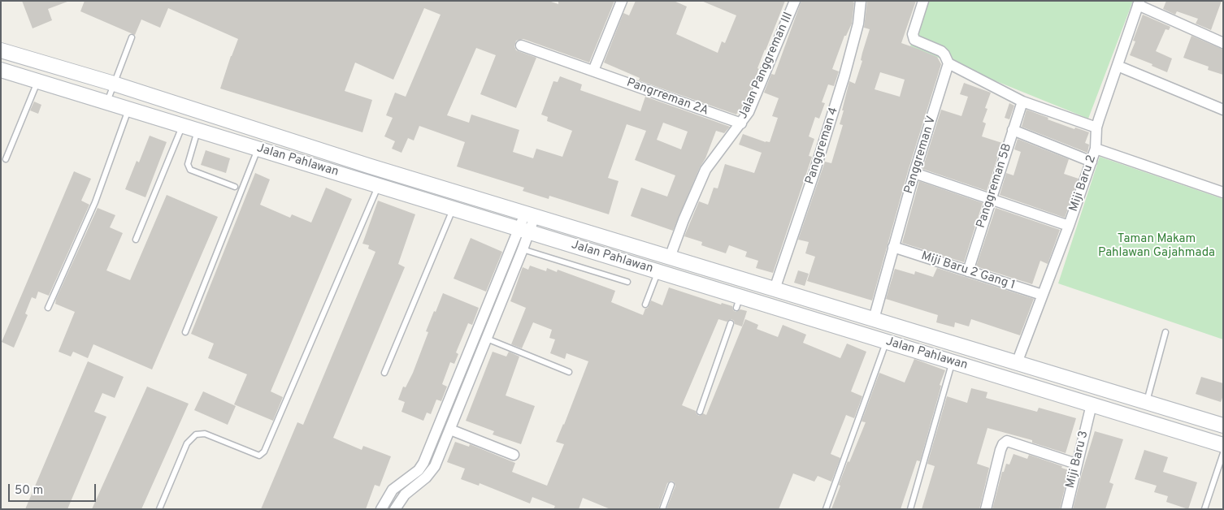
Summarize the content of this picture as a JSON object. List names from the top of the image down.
{
  "streets": {
    "main road": ["Jalan Pahlawan"],
    "street": [
      "Jalan Panggreman III",
      "Pangrreman 2A",
      "Panggreman 4",
      "Panggreman V",
      "Miji Baru 2",
      "Panggreman 5B",
      "Miji Baru 2 Gang 1",
      "Miji Baru 3"
    ]
  },
  "crossings": [
    ["Jalan Panggreman III", "Pangrreman 2A"],
    ["Jalan Panggreman III", "Jalan Pahlawan"],
    ["Panggreman 4", "Jalan Pahlawan"],
    ["Panggreman V", "Jalan Pahlawan"],
    ["Panggreman V", "Miji Baru 2 Gang 1"],
    ["Jalan Pahlawan", "Miji Baru 2"],
    ["Jalan Pahlawan", "Miji Baru 3"],
    ["Miji Baru 2", "Miji Baru 2 Gang 1"],
    ["Panggreman 5B", "Miji Baru 2 Gang 1"]
  ],
  "parks": ["Taman Makam Pahlawan Gajahmada"],
  "scale_bar": "50 m"
}
